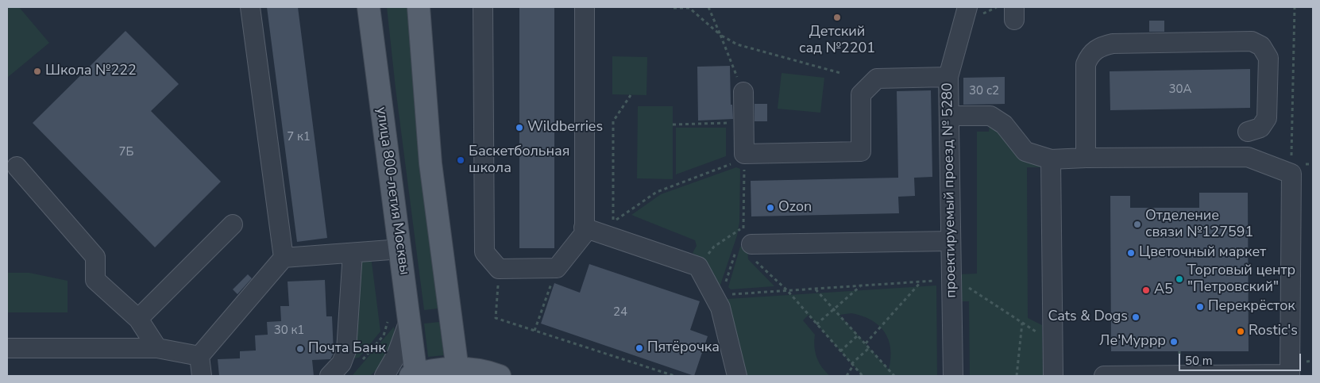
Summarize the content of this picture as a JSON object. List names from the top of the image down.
{
  "streets": {
    "main road": ["улица 800-летия Москвы"],
    "street": ["проектируемый проезд № 5280"]
  },
  "places": [
    "Детский сад №2201",
    "Школа №222",
    "Wildberries",
    "Баскетбольная школа",
    "Ozon",
    "Отделение связи №127591",
    "Цветочный маркет",
    "Торговый центр \"Петровский\"",
    "А5",
    "Перекрёсток",
    "Cats & Dogs",
    "Rostic's",
    "Ле'Муррр",
    "Пятёрочка",
    "Почта Банк"
  ],
  "house_numbers": [
    "30А",
    "30 с2",
    "7 к1",
    "7Б",
    "24",
    "30 к1"
  ],
  "scale_bar": "50 m"
}
